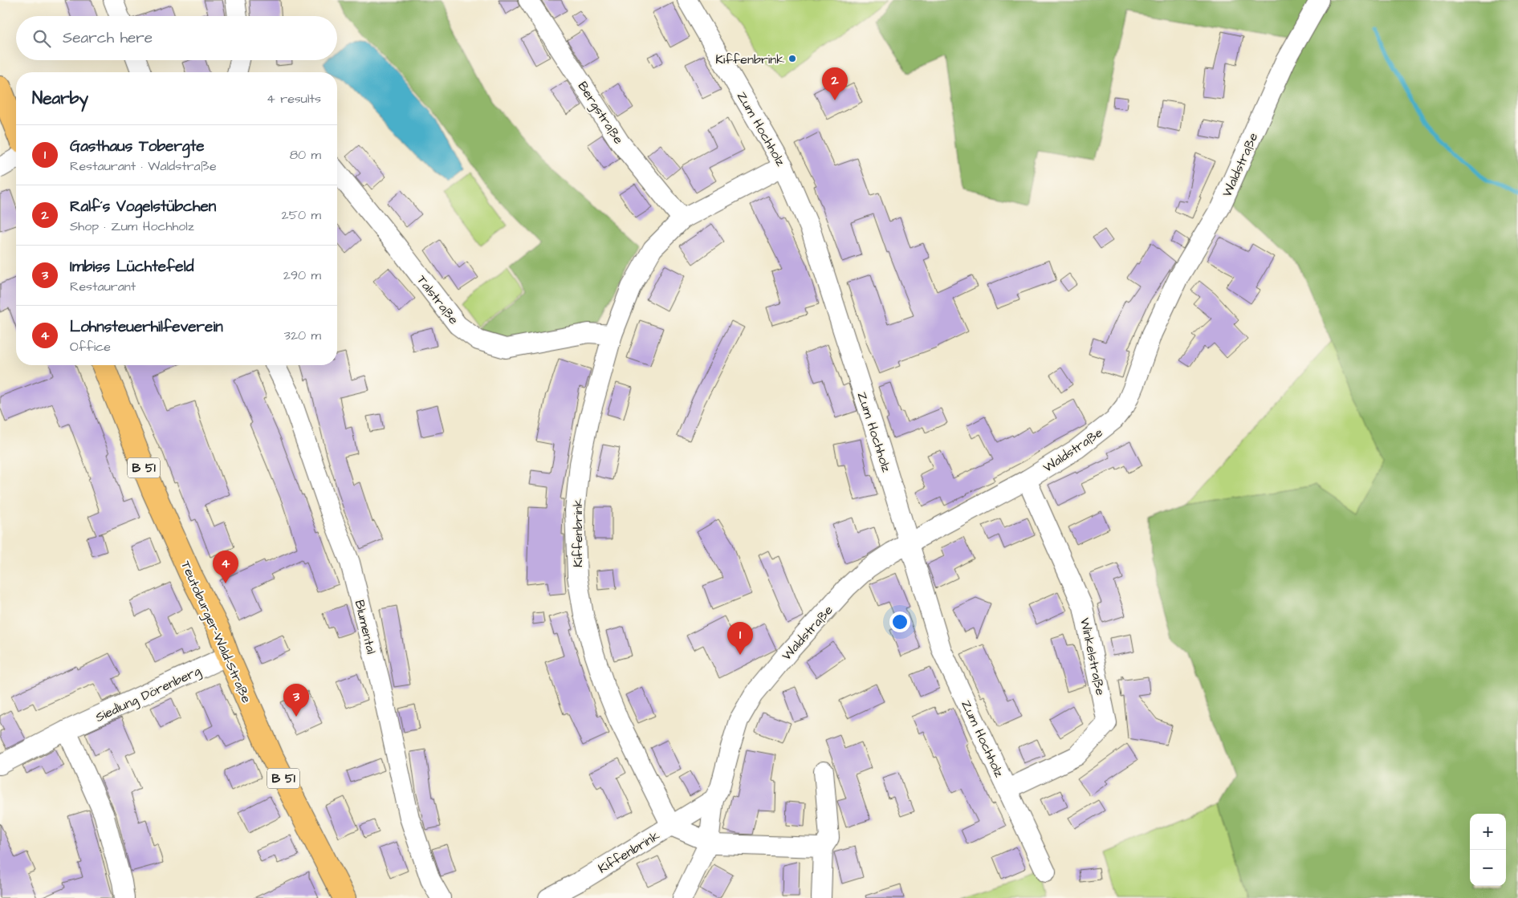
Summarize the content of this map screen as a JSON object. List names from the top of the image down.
{
  "streets": {
    "main road": ["B 51", "Teutoburger-Wald-Straße"],
    "street": [
      "Bergstraße",
      "Zum Hochholz",
      "Waldstraße",
      "Talstraße",
      "Kiffenbrink",
      "Blumental",
      "Winkelstraße",
      "Siedlung Dörenberg"
    ]
  },
  "crossings": [
    ["Bergstraße", "Kiffenbrink"],
    ["Zum Hochholz", "Waldstraße"],
    ["Zum Hochholz", "Kiffenbrink"],
    ["Zum Hochholz", "Winkelstraße"],
    ["Waldstraße", "Kiffenbrink"],
    ["Waldstraße", "Winkelstraße"],
    ["Talstraße", "Kiffenbrink"],
    ["Teutoburger-Wald-Straße", "Siedlung Dörenberg"]
  ],
  "places": ["Kiffenbrink"],
  "page": {
    "search": "Search here",
    "pins": [
      "2",
      "4",
      "1",
      "3"
    ],
    "heading": ["Nearby", "4 results"],
    "list": [
      {
        "mark": "1",
        "name": "Gasthaus Tobergte",
        "note": "Restaurant · Waldstraße",
        "value": "80 m"
      },
      {
        "mark": "2",
        "name": "Ralf´s Vogelstübchen",
        "note": "Shop · Zum Hochholz",
        "value": "250 m"
      },
      {
        "mark": "3",
        "name": "Imbiss Lüchtefeld",
        "note": "Restaurant",
        "value": "290 m"
      },
      {
        "mark": "4",
        "name": "Lohnsteuerhilfeverein",
        "note": "Office",
        "value": "320 m"
      }
    ],
    "map_buttons": ["+", "−"]
  }
}
